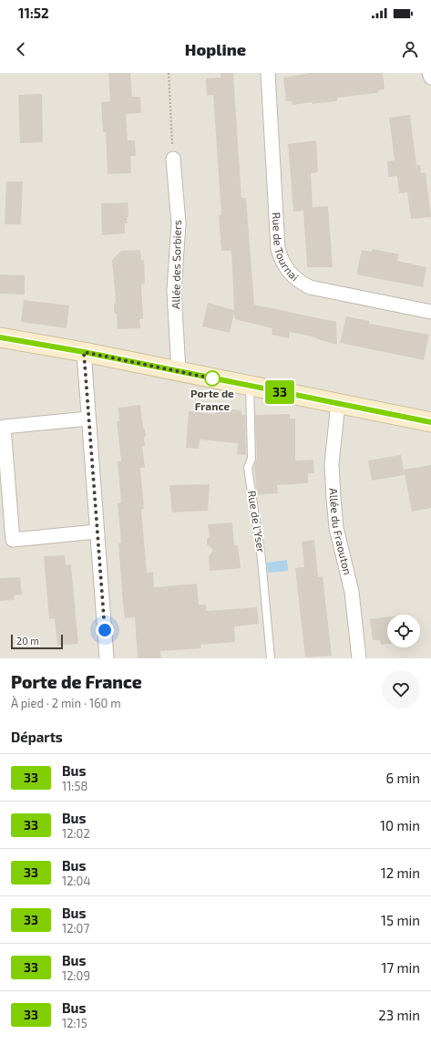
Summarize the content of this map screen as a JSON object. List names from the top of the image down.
{
  "streets": {
    "street": ["Rue de Tournai", "Allée des Sorbiers", "Allée du Fraouton"],
    "lane": ["Rue de l'Yser"]
  },
  "places": ["Porte de France"],
  "lines": ["bus line 33"],
  "scale_bar": "20 m",
  "page": {
    "status": "11:52",
    "header": "Hopline",
    "on_map": "33",
    "scale": "20 m",
    "heading": [
      ["Porte de France", "À pied · 2 min · 160 m"],
      "Départs"
    ],
    "list": [
      {
        "mark": "33",
        "name": "Bus",
        "note": "11:58",
        "value": "6 min"
      },
      {
        "mark": "33",
        "name": "Bus",
        "note": "12:02",
        "value": "10 min"
      },
      {
        "mark": "33",
        "name": "Bus",
        "note": "12:04",
        "value": "12 min"
      },
      {
        "mark": "33",
        "name": "Bus",
        "note": "12:07",
        "value": "15 min"
      },
      {
        "mark": "33",
        "name": "Bus",
        "note": "12:09",
        "value": "17 min"
      },
      {
        "mark": "33",
        "name": "Bus",
        "note": "12:15",
        "value": "23 min"
      }
    ]
  }
}
